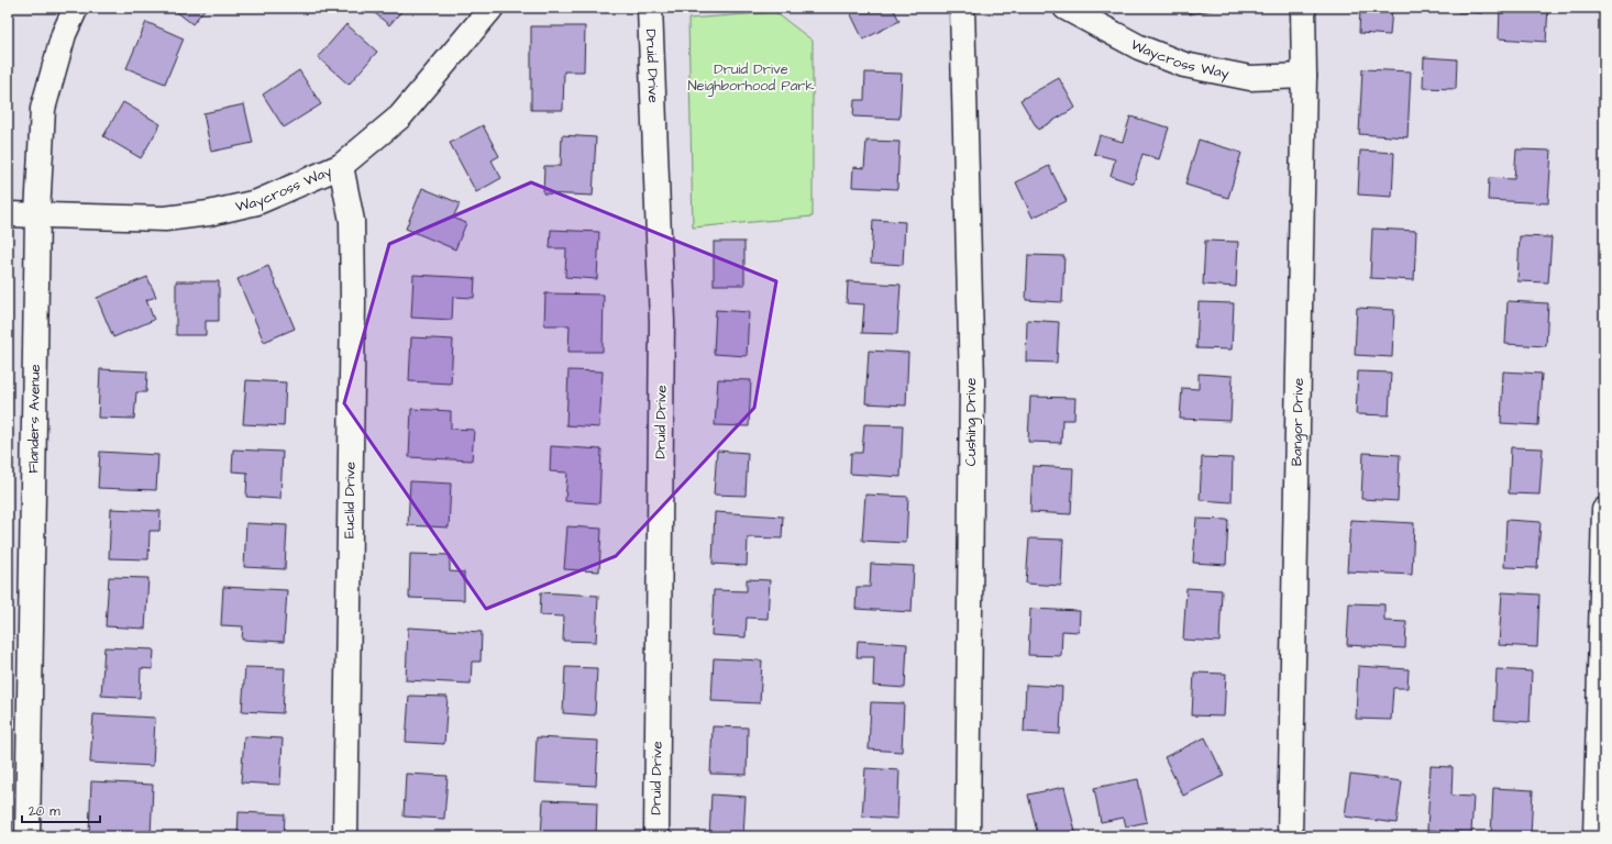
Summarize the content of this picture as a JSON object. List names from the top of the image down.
{
  "streets": {
    "street": [
      "Waycross Way",
      "Druid Drive",
      "Flanders Avenue",
      "Cushing Drive",
      "Bangor Drive",
      "Euclid Drive"
    ]
  },
  "crossings": [
    ["Waycross Way", "Flanders Avenue"],
    ["Waycross Way", "Bangor Drive"],
    ["Waycross Way", "Euclid Drive"]
  ],
  "parks": ["Druid Drive Neighborhood Park"],
  "scale_bar": "20 m"
}
